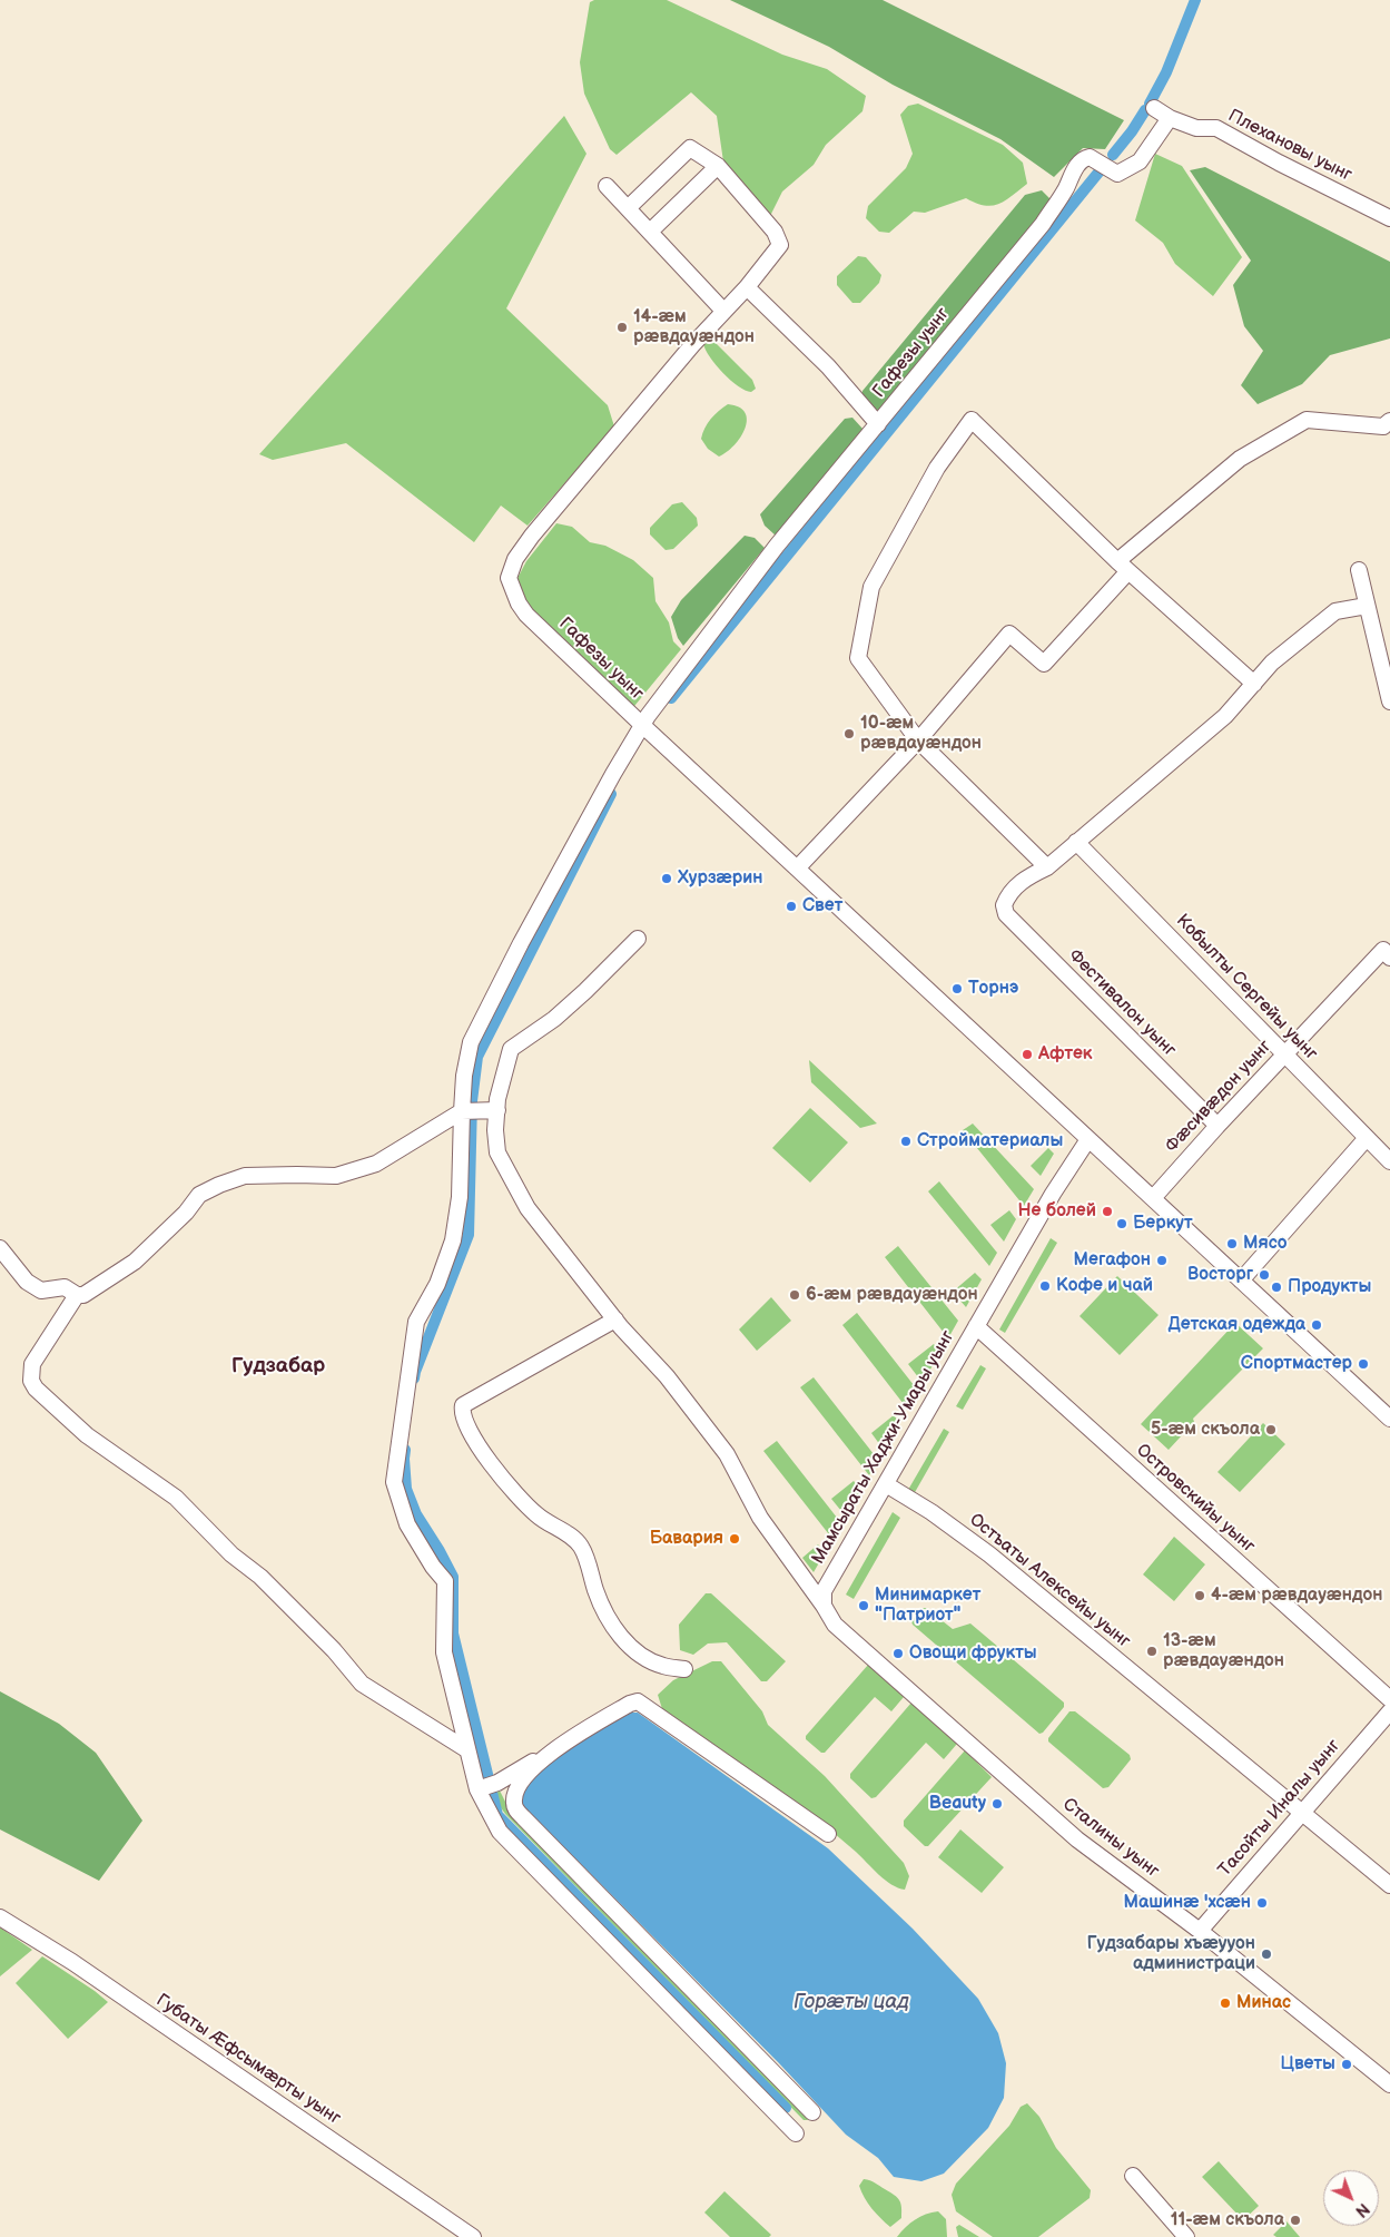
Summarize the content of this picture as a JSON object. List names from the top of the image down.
{
  "streets": {
    "street": [
      "Плехановы уынг",
      "Гафезы уынг",
      "Кобылты Сергейы уынг",
      "Фестивалон уынг",
      "Фæсивæдон уынг",
      "Мамсыраты Хаджи-Умары уынг",
      "Островскийы уынг",
      "Остъаты Алексейы уынг",
      "Тасойты Иналы уынг",
      "Сталины уынг",
      "Губаты Æфсымæрты уынг"
    ]
  },
  "crossings": [
    ["Плехановы уынг", "Гафезы уынг"],
    ["Кобылты Сергейы уынг", "Фæсивæдон уынг"],
    ["Фестивалон уынг", "Фæсивæдон уынг"],
    ["Мамсыраты Хаджи-Умары уынг", "Островскийы уынг"],
    ["Мамсыраты Хаджи-Умары уынг", "Остъаты Алексейы уынг"],
    ["Мамсыраты Хаджи-Умары уынг", "Сталины уынг"],
    ["Остъаты Алексейы уынг", "Тасойты Иналы уынг"],
    ["Тасойты Иналы уынг", "Сталины уынг"]
  ],
  "districts": ["Гудзабар"],
  "water": ["Горӕты цад"],
  "places": [
    "14-æм рӕвдауӕндон",
    "10-æм рӕвдауӕндон",
    "Хурзæрин",
    "Свет",
    "Торнэ",
    "Афтек",
    "Стройматериалы",
    "Не болей",
    "Беркут",
    "Мясо",
    "Мегафон",
    "Восторг",
    "Кофе и чай",
    "Продукты",
    "6-æм рӕвдауӕндон",
    "Детская одежда",
    "Спортмастер",
    "5-æм скъола",
    "Бавария",
    "4-æм рӕвдауӕндон",
    "Минимаркет \"Патриот\"",
    "13-æм рӕвдауӕндон",
    "Овощи фрукты",
    "Beauty",
    "Машинæ 'хсæн",
    "Гудзабары хъæууон администраци",
    "Минас",
    "Цветы",
    "11-æм скъола"
  ],
  "north": "bottom right"
}
